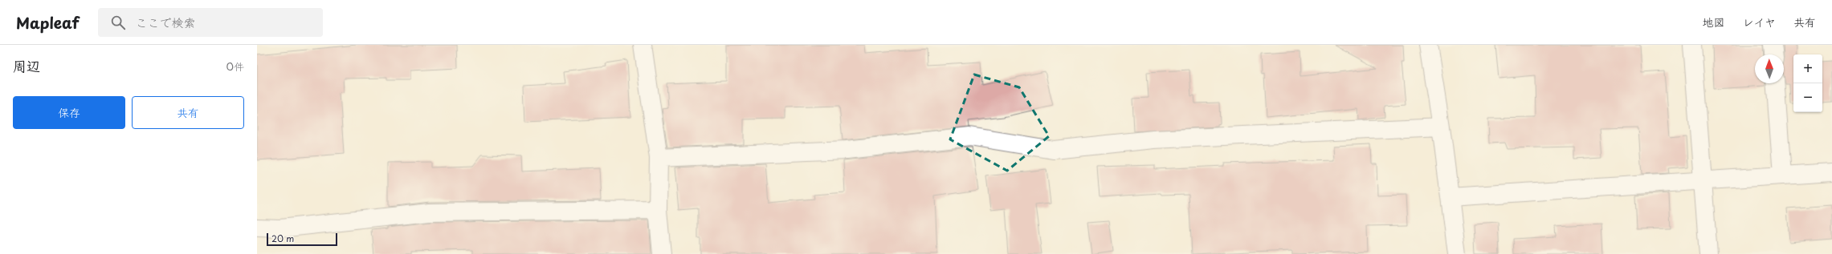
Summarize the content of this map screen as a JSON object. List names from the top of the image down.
{
  "scale_bar": "20 m",
  "north": "top",
  "page": {
    "header": "Mapleaf",
    "search": "ここで検索",
    "nav": ["地図", "レイヤ", "共有"],
    "heading": ["周辺", "0件"],
    "map_buttons": ["+", "−"],
    "buttons": ["保存", "共有"],
    "scale": "20 m"
  }
}
